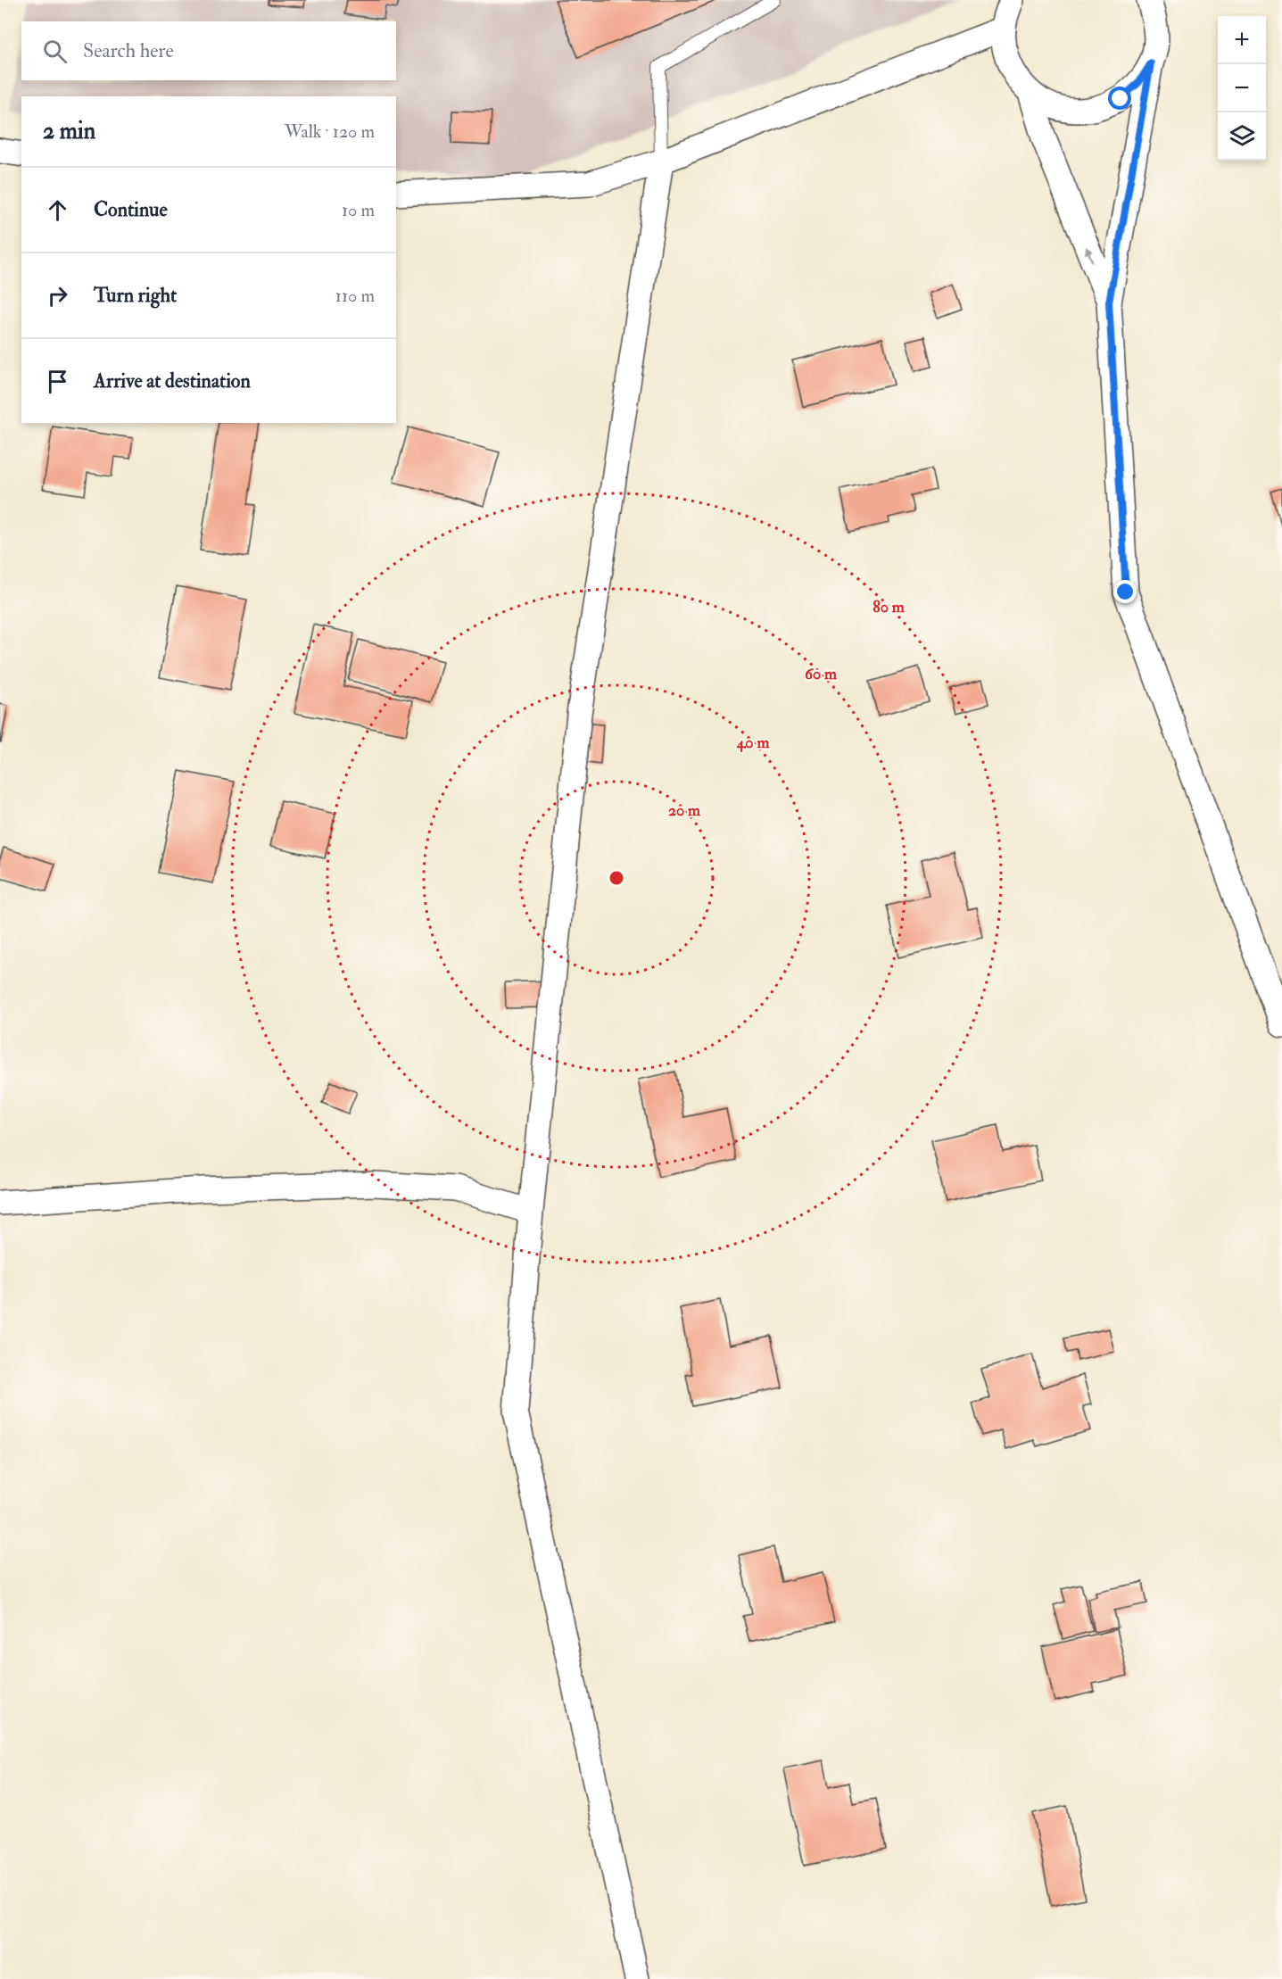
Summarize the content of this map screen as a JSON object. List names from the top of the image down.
{
  "page": {
    "map_buttons": ["+", "−"],
    "search": "Search here",
    "heading": ["2 min", "Walk · 120 m"],
    "list": [
      ["Continue", "10 m"],
      ["Turn right", "110 m"],
      "Arrive at destination"
    ]
  },
  "rings": [
    "80 m",
    "60 m",
    "40 m",
    "20 m"
  ]
}
